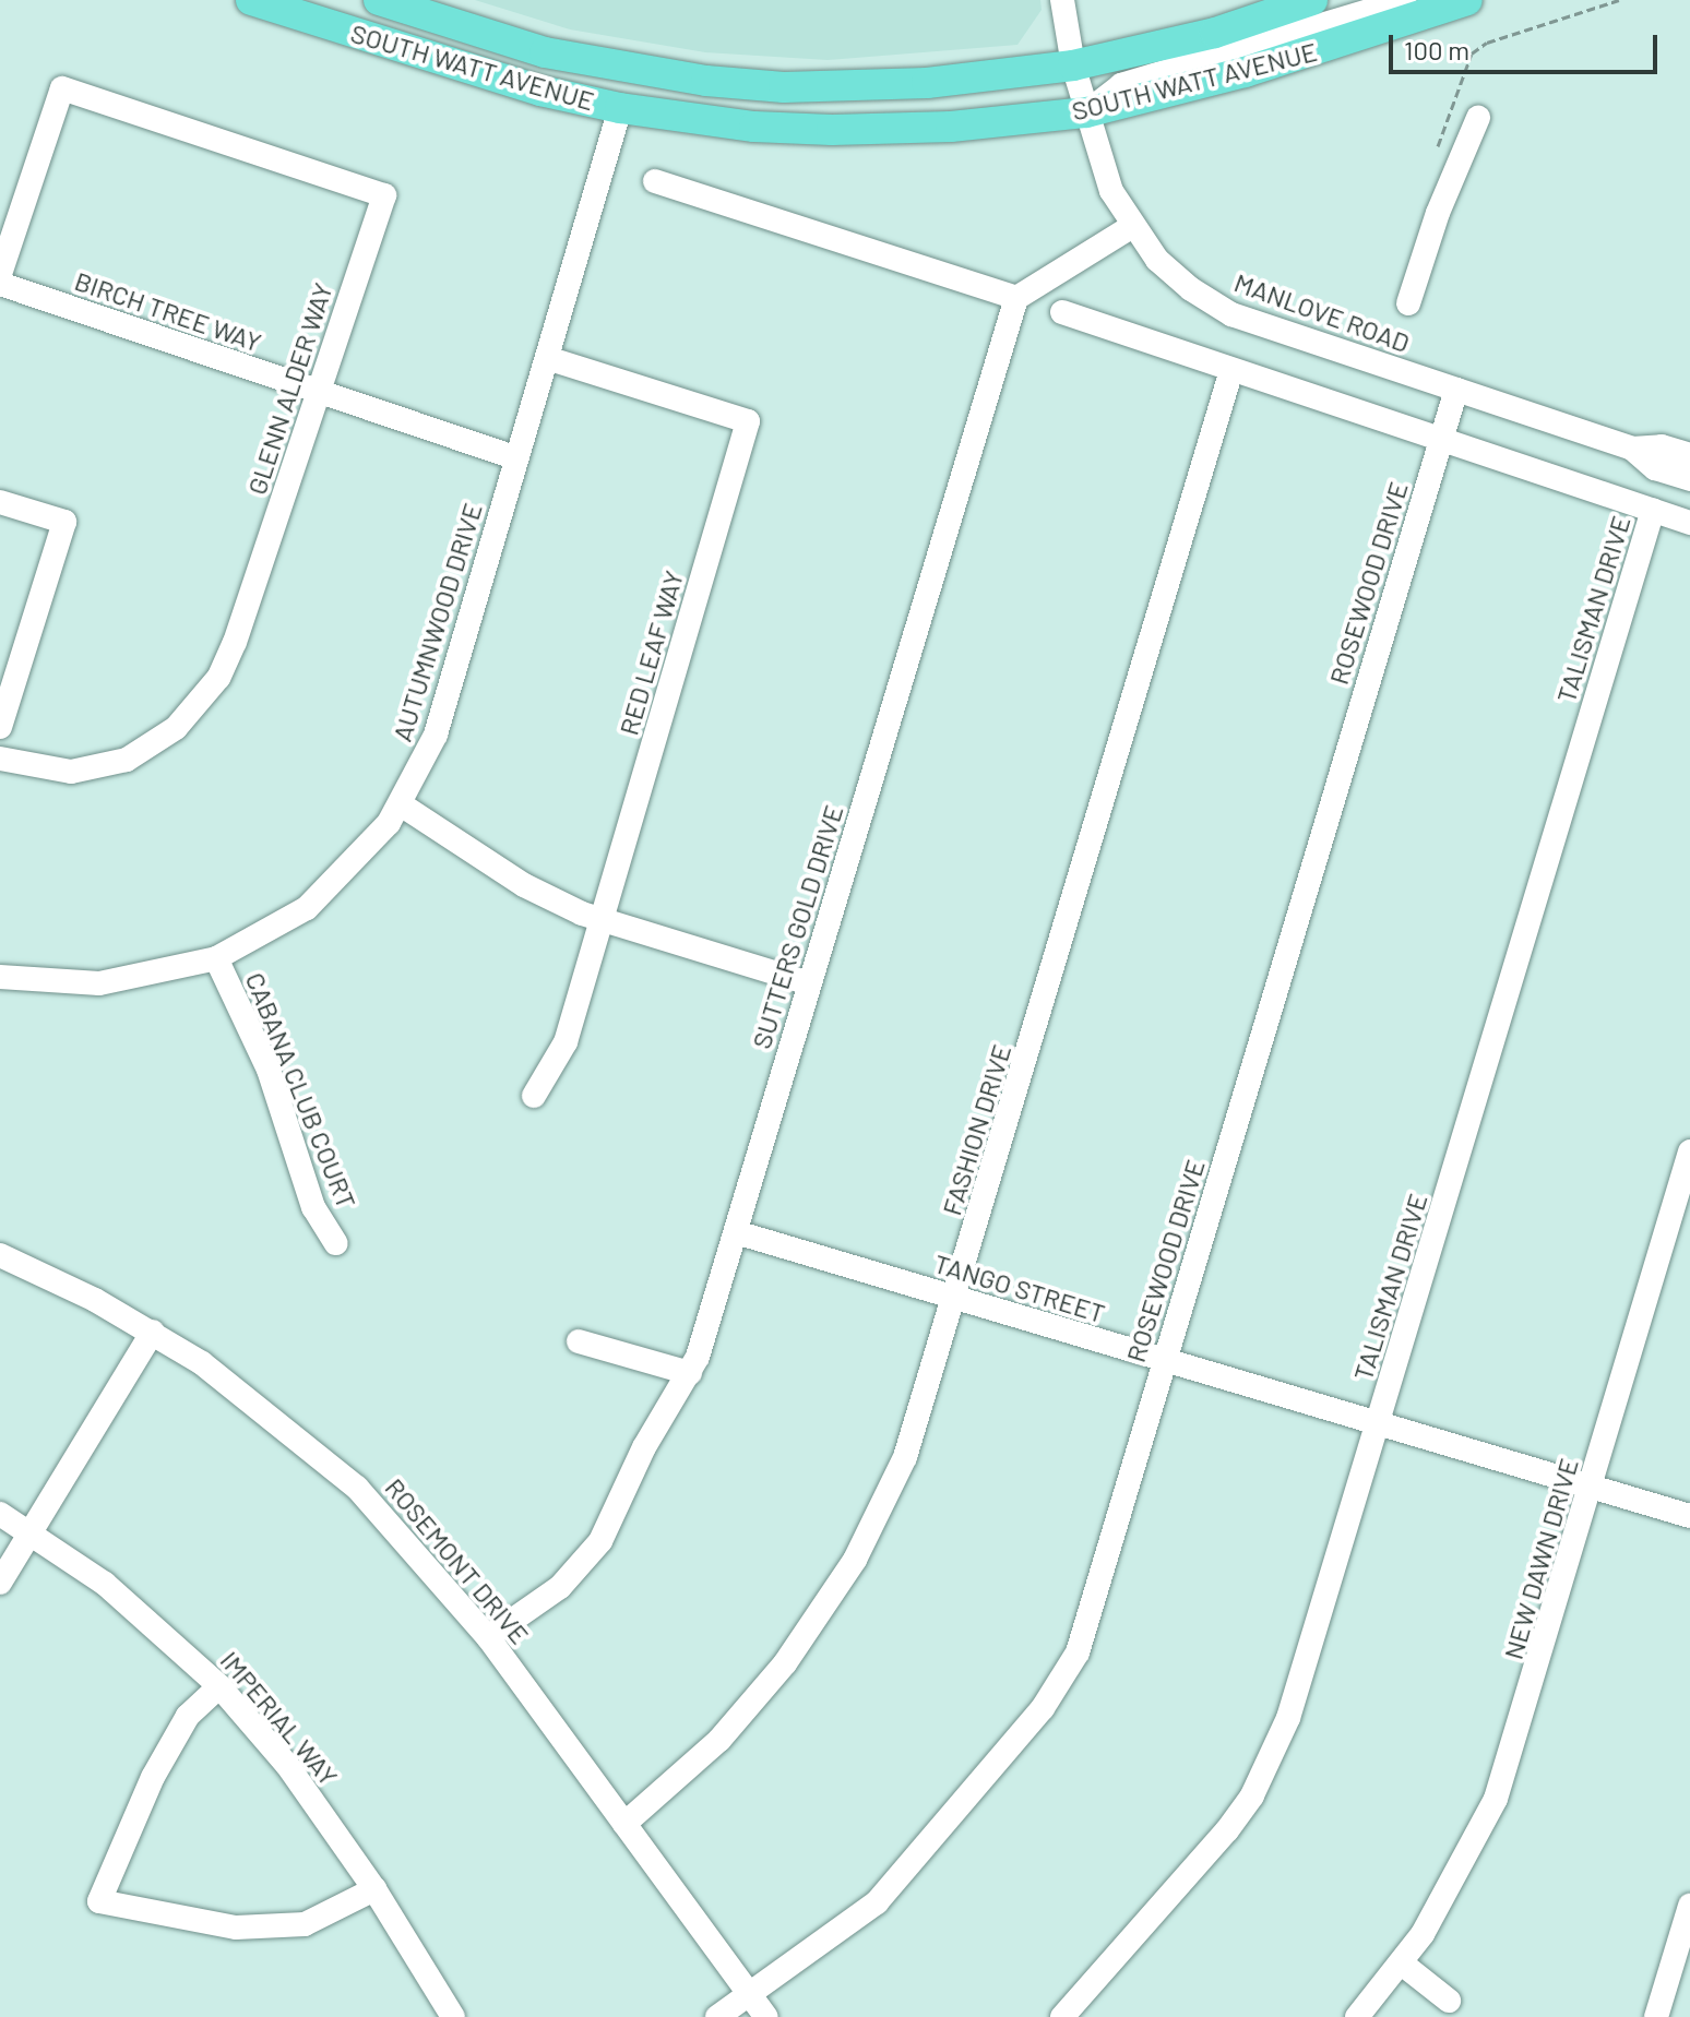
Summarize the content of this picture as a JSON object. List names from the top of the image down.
{
  "streets": {
    "main road": ["SOUTH WATT AVENUE"],
    "street": [
      "BIRCH TREE WAY",
      "MANLOVE ROAD",
      "GLENN ALDER WAY",
      "ROSEWOOD DRIVE",
      "TALISMAN DRIVE",
      "AUTUMNWOOD DRIVE",
      "RED LEAF WAY",
      "SUTTERS GOLD DRIVE",
      "CABANA CLUB COURT",
      "FASHION DRIVE",
      "TANGO STREET",
      "NEW DAWN DRIVE",
      "ROSEMONT DRIVE",
      "IMPERIAL WAY"
    ]
  },
  "crossings": [
    ["SOUTH WATT AVENUE", "MANLOVE ROAD"],
    ["SOUTH WATT AVENUE", "AUTUMNWOOD DRIVE"],
    ["BIRCH TREE WAY", "GLENN ALDER WAY"],
    ["BIRCH TREE WAY", "AUTUMNWOOD DRIVE"],
    ["MANLOVE ROAD", "ROSEWOOD DRIVE"],
    ["ROSEWOOD DRIVE", "TANGO STREET"],
    ["ROSEWOOD DRIVE", "ROSEMONT DRIVE"],
    ["TALISMAN DRIVE", "TANGO STREET"],
    ["AUTUMNWOOD DRIVE", "RED LEAF WAY"],
    ["AUTUMNWOOD DRIVE", "CABANA CLUB COURT"],
    ["SUTTERS GOLD DRIVE", "TANGO STREET"],
    ["SUTTERS GOLD DRIVE", "ROSEMONT DRIVE"],
    ["FASHION DRIVE", "TANGO STREET"],
    ["FASHION DRIVE", "ROSEMONT DRIVE"],
    ["TANGO STREET", "NEW DAWN DRIVE"]
  ],
  "scale_bar": "100 m"
}
